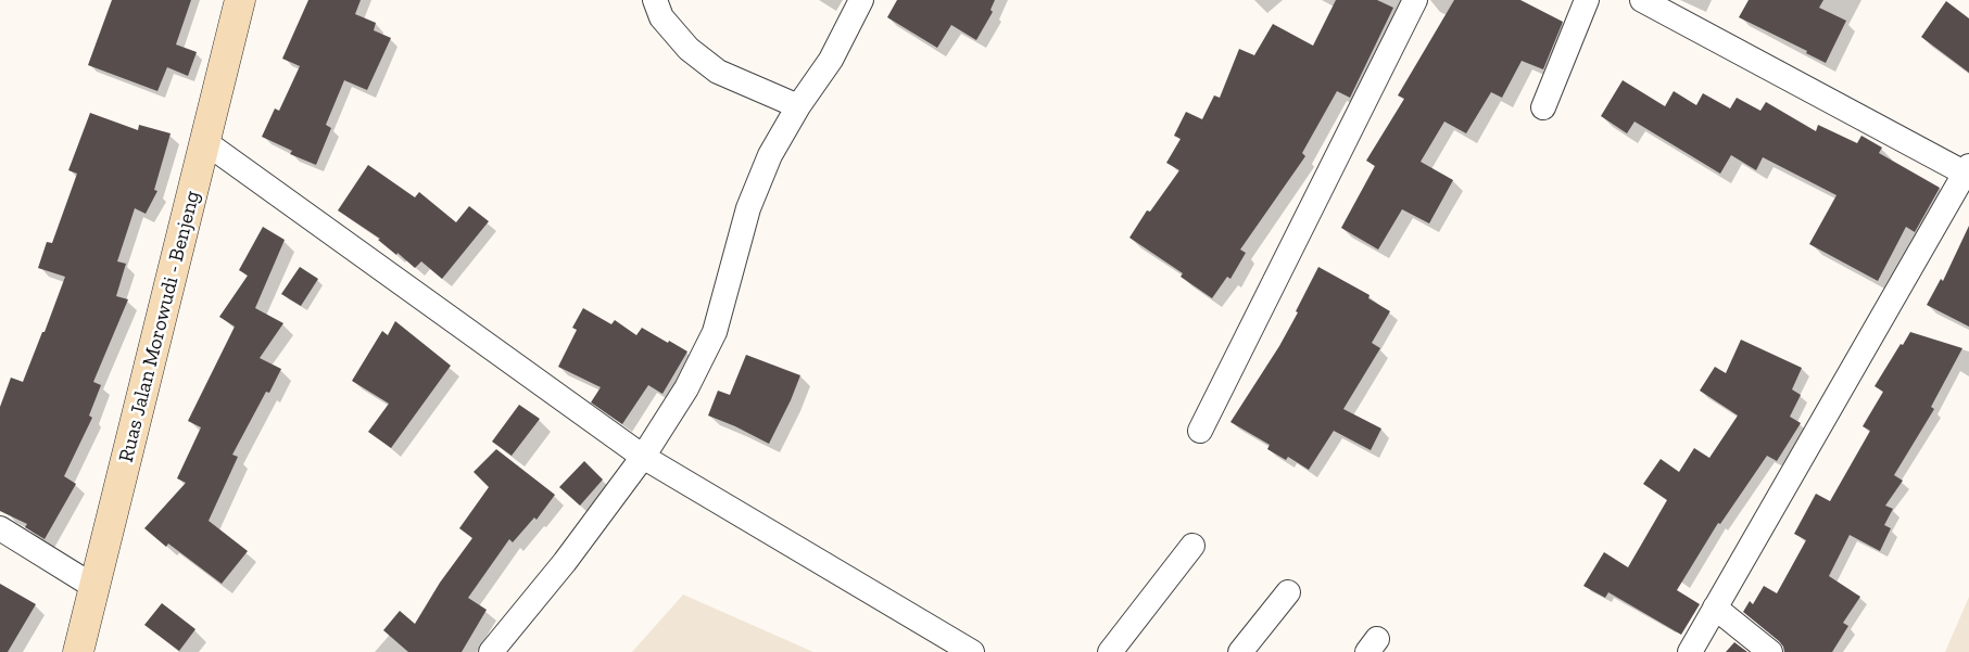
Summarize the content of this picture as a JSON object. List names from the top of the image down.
{
  "streets": {
    "main road": ["Ruas Jalan Morowudi - Benjeng"]
  }
}
